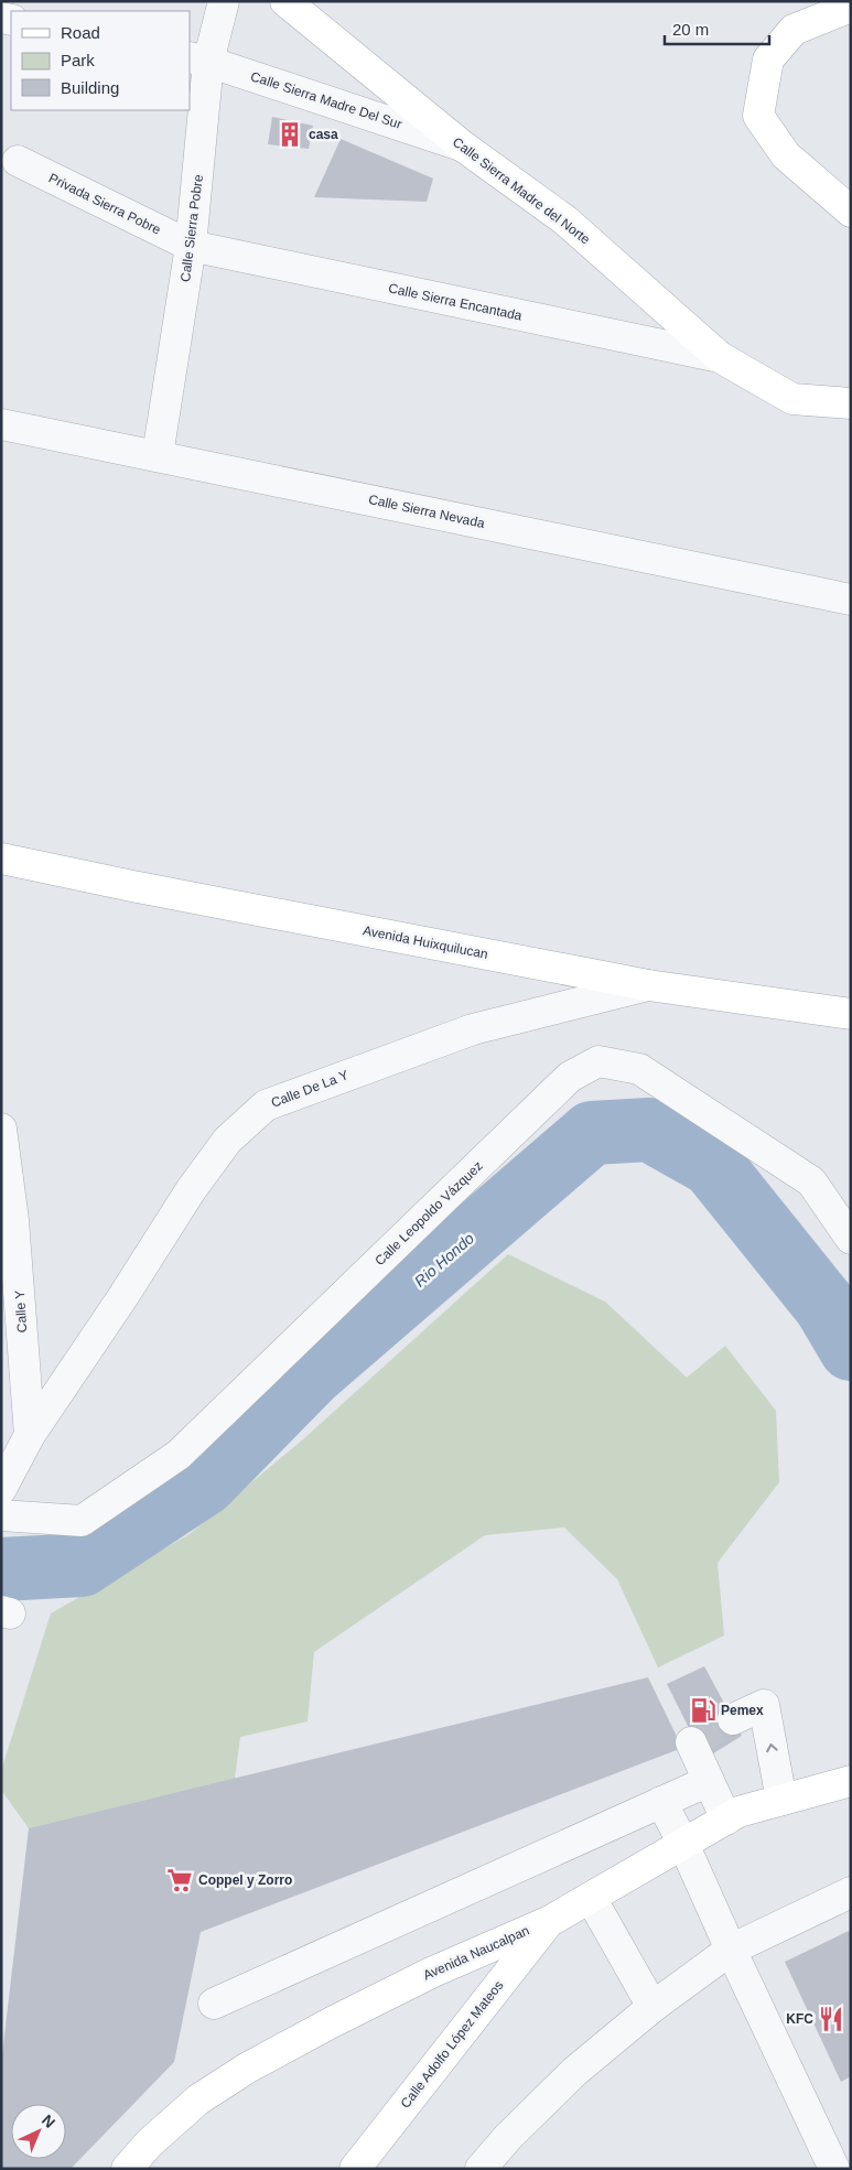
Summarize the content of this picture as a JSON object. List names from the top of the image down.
{
  "streets": {
    "main road": [
      "Calle Sierra Madre del Norte",
      "Avenida Huixquilucan",
      "Avenida Naucalpan",
      "Calle Adolfo López Mateos"
    ],
    "street": [
      "Calle Sierra Madre Del Sur",
      "Privada Sierra Pobre",
      "Calle Sierra Pobre",
      "Calle Sierra Encantada",
      "Calle Sierra Nevada",
      "Calle De La Y",
      "Calle Leopoldo Vázquez",
      "Calle Y"
    ]
  },
  "crossings": [
    ["Calle Sierra Madre Del Sur", "Calle Sierra Madre del Norte"],
    ["Calle Sierra Madre Del Sur", "Calle Sierra Pobre"],
    ["Calle Sierra Madre del Norte", "Calle Sierra Encantada"],
    ["Privada Sierra Pobre", "Calle Sierra Pobre"],
    ["Privada Sierra Pobre", "Calle Sierra Encantada"],
    ["Calle Sierra Pobre", "Calle Sierra Encantada"],
    ["Calle Sierra Pobre", "Calle Sierra Nevada"],
    ["Avenida Huixquilucan", "Calle De La Y"],
    ["Calle De La Y", "Calle Y"],
    ["Avenida Naucalpan", "Calle Adolfo López Mateos"]
  ],
  "water": ["Rio Hondo"],
  "places": {
    "building": ["casa"],
    "fuel station": ["Pemex"],
    "supermarket": ["Coppel y Zorro"],
    "restaurant": ["KFC"]
  },
  "legend": ["Road", "Park", "Building"],
  "scale_bar": "20 m",
  "north": "top right"
}
